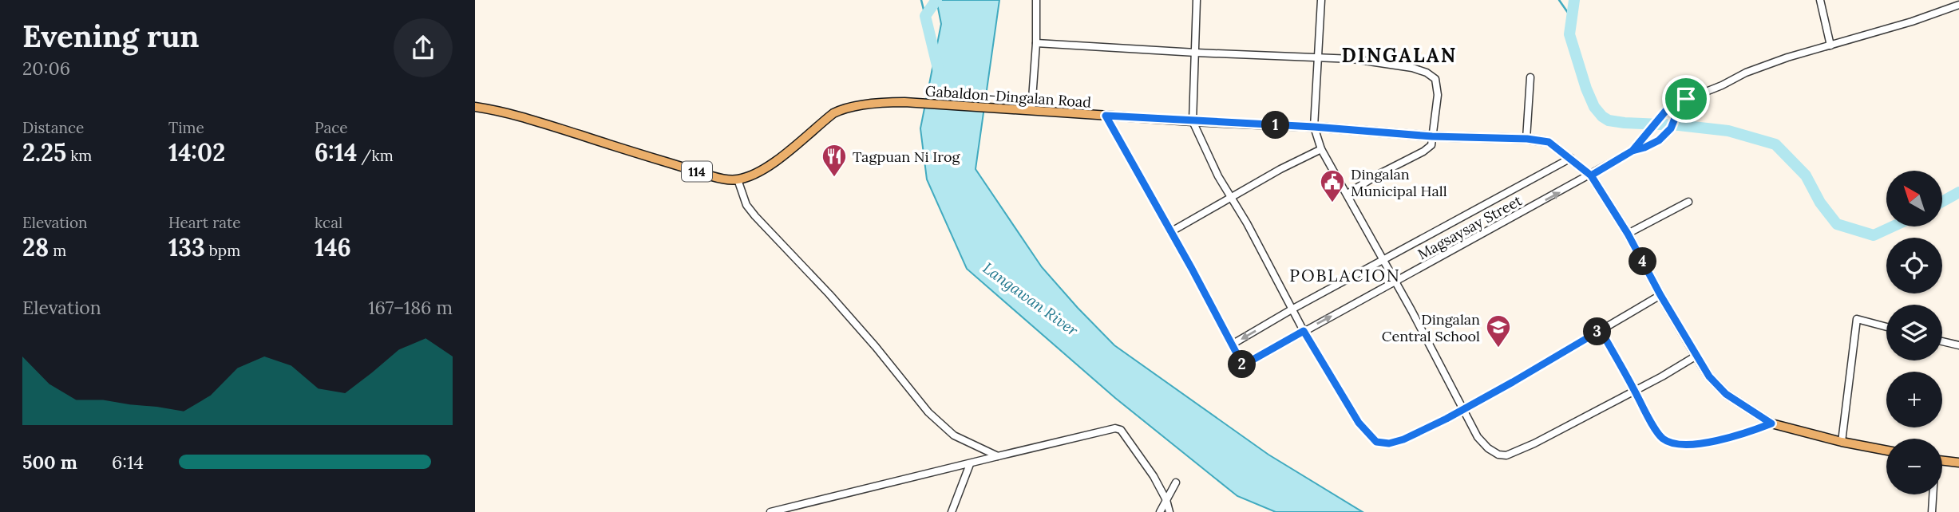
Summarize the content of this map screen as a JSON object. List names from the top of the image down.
{
  "streets": {
    "main road": ["Gabaldon-Dingalan Road", "114"],
    "street": ["Magsaysay Street"]
  },
  "crossings": [
    ["Gabaldon-Dingalan Road", "114"],
    ["Gabaldon-Dingalan Road", "Magsaysay Street"]
  ],
  "districts": ["DINGALAN", "POBLACION"],
  "water": ["Langawan River"],
  "places": {
    "restaurant": ["Tagpuan Ni Irog"],
    "public building": ["Dingalan Municipal Hall"],
    "school or university": ["Dingalan Central School"]
  },
  "north": "top left",
  "page": {
    "heading": ["Evening run", "20:06"],
    "stats": [
      ["Distance", "2.25 km"],
      ["Time", "14:02"],
      ["Pace", "6:14 /km"],
      ["Elevation", "28 m"],
      ["Heart rate", "133 bpm"],
      ["kcal", "146"]
    ],
    "pins": [
      "1",
      "4",
      "3",
      "2"
    ],
    "map_buttons": ["+", "−"],
    "chart": ["Elevation", "167–186 m"],
    "list": [
      {
        "name": "500 m",
        "note": "6:14"
      }
    ]
  }
}
